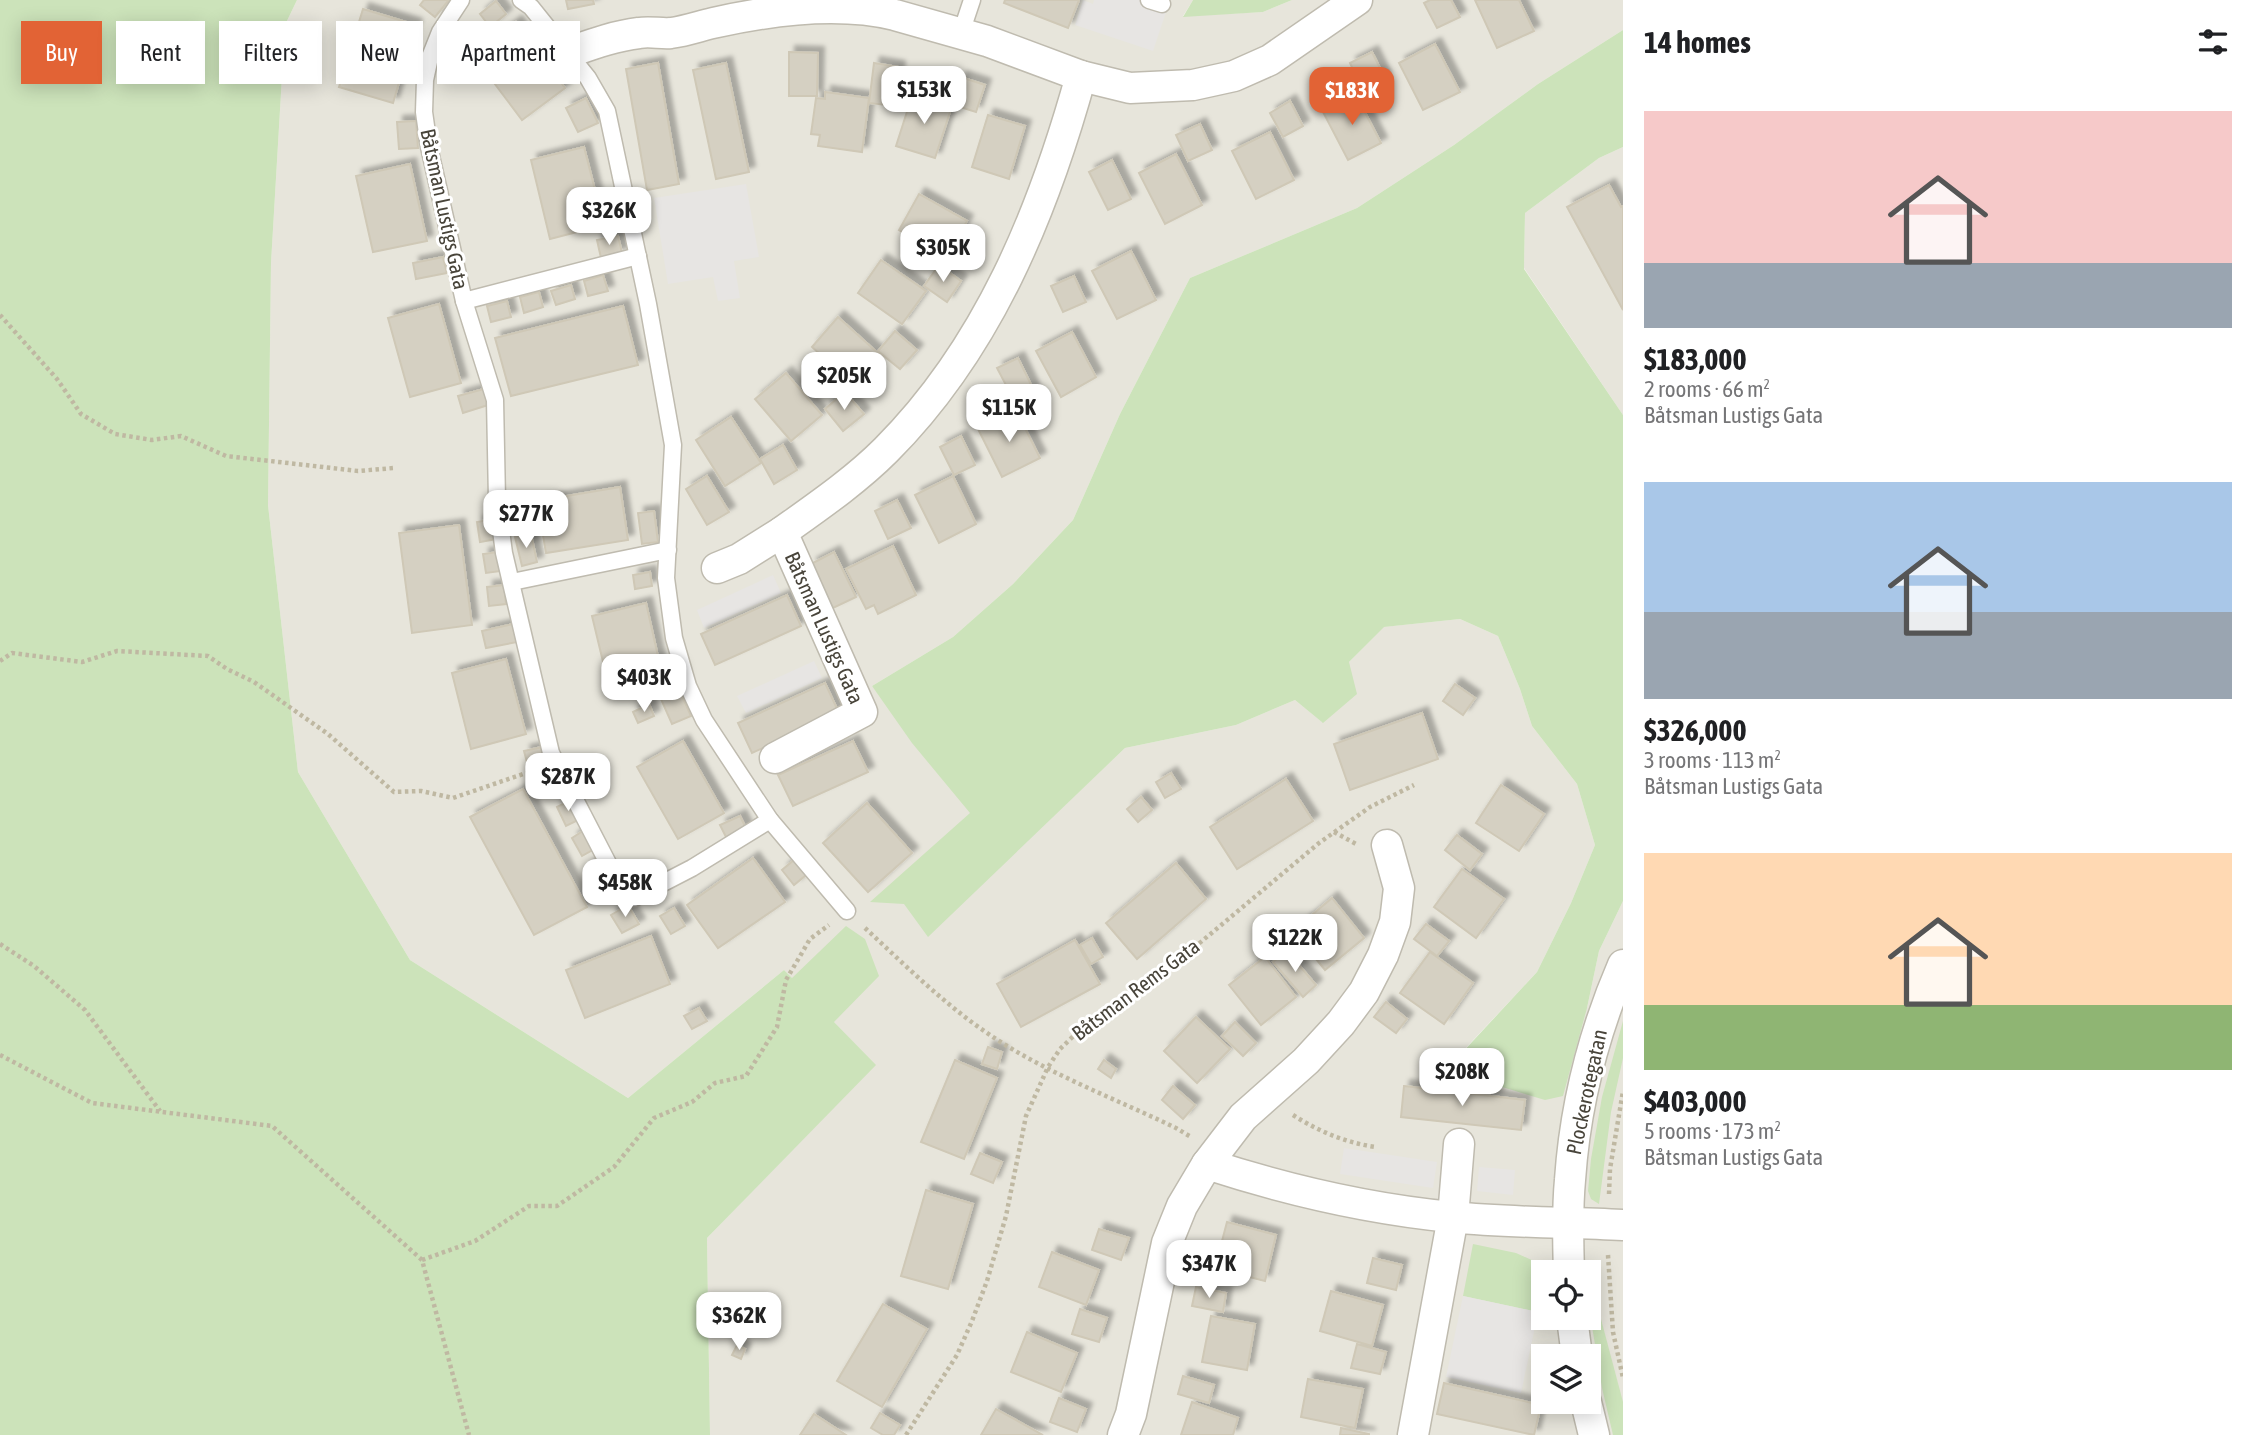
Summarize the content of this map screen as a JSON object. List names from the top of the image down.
{
  "streets": {
    "street": ["Båtsman Lustigs Gata", "Plockerotegatan"],
    "path": ["Båtsman Rems Gata"]
  },
  "page": {
    "heading": "14 homes",
    "chip": [
      "Buy",
      "Rent",
      "Filters",
      "New",
      "Apartment"
    ],
    "price": [
      "$153K",
      "$183K",
      "$326K",
      "$305K",
      "$205K",
      "$115K",
      "$277K",
      "$403K",
      "$287K",
      "$458K",
      "$122K",
      "$208K",
      "$347K",
      "$362K"
    ],
    "list": [
      {
        "name": "$183,000",
        "note": "2 rooms · 66 m² · Båtsman Lustigs Gata"
      },
      {
        "name": "$326,000",
        "note": "3 rooms · 113 m² · Båtsman Lustigs Gata"
      },
      {
        "name": "$403,000",
        "note": "5 rooms · 173 m² · Båtsman Lustigs Gata"
      }
    ]
  }
}
